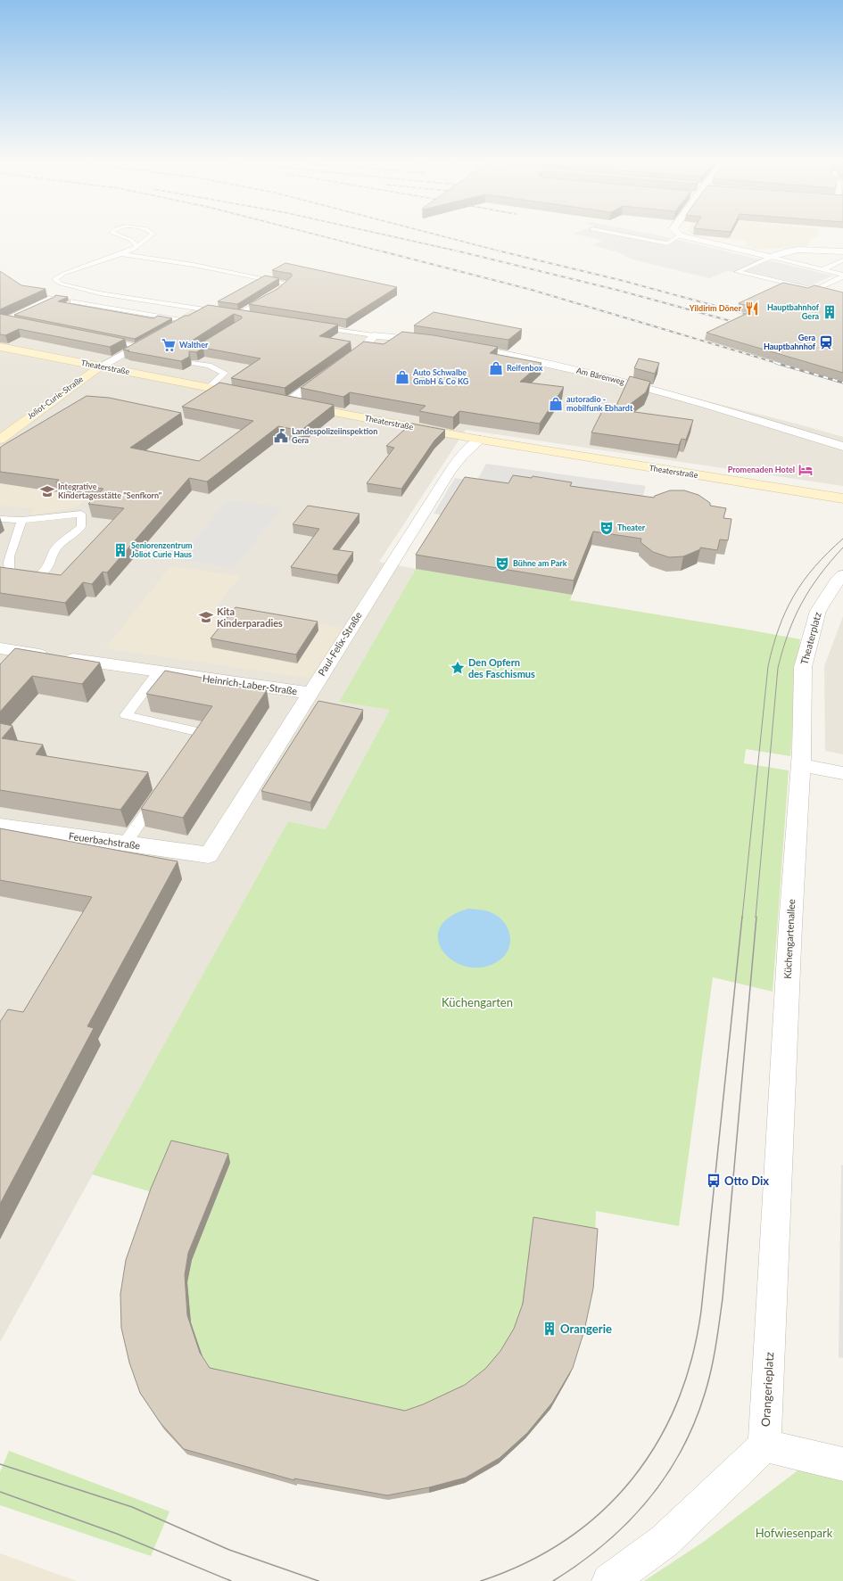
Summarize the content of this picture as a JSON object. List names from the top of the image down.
{
  "streets": {
    "main road": ["Theaterstraße", "Joliot-Curie-Straße"],
    "street": [
      "Am Bärenweg",
      "Theaterplatz",
      "Paul-Felix-Straße",
      "Heinrich-Laber-Straße",
      "Feuerbachstraße",
      "Küchengartenallee",
      "Orangerieplatz"
    ]
  },
  "crossings": [
    ["Theaterstraße", "Joliot-Curie-Straße"],
    ["Theaterstraße", "Paul-Felix-Straße"],
    ["Theaterplatz", "Küchengartenallee"],
    ["Paul-Felix-Straße", "Heinrich-Laber-Straße"],
    ["Paul-Felix-Straße", "Feuerbachstraße"],
    ["Küchengartenallee", "Orangerieplatz"]
  ],
  "parks": ["Küchengarten", "Hofwiesenpark"],
  "places": {
    "restaurant": ["Yildirim Döner"],
    "building": ["Hauptbahnhof Gera", "Seniorenzentrum Joliot Curie Haus", "Orangerie"],
    "station": ["Gera Hauptbahnhof"],
    "supermarket": ["Walther"],
    "shop": ["Reifenbox", "Auto Schwalbe GmbH & Co KG", "autoradio - mobilfunk Ebhardt"],
    "public building": ["Landespolizeiinspektion Gera"],
    "hotel": ["Promenaden Hotel"],
    "school or university": ["Integrative Kindertagesstätte \"Senfkorn\"", "Kita Kinderparadies"],
    "theatre": ["Theater", "Bühne am Park"],
    "place": ["Den Opfern des Faschismus"],
    "bus stop": ["Otto Dix"]
  }
}
